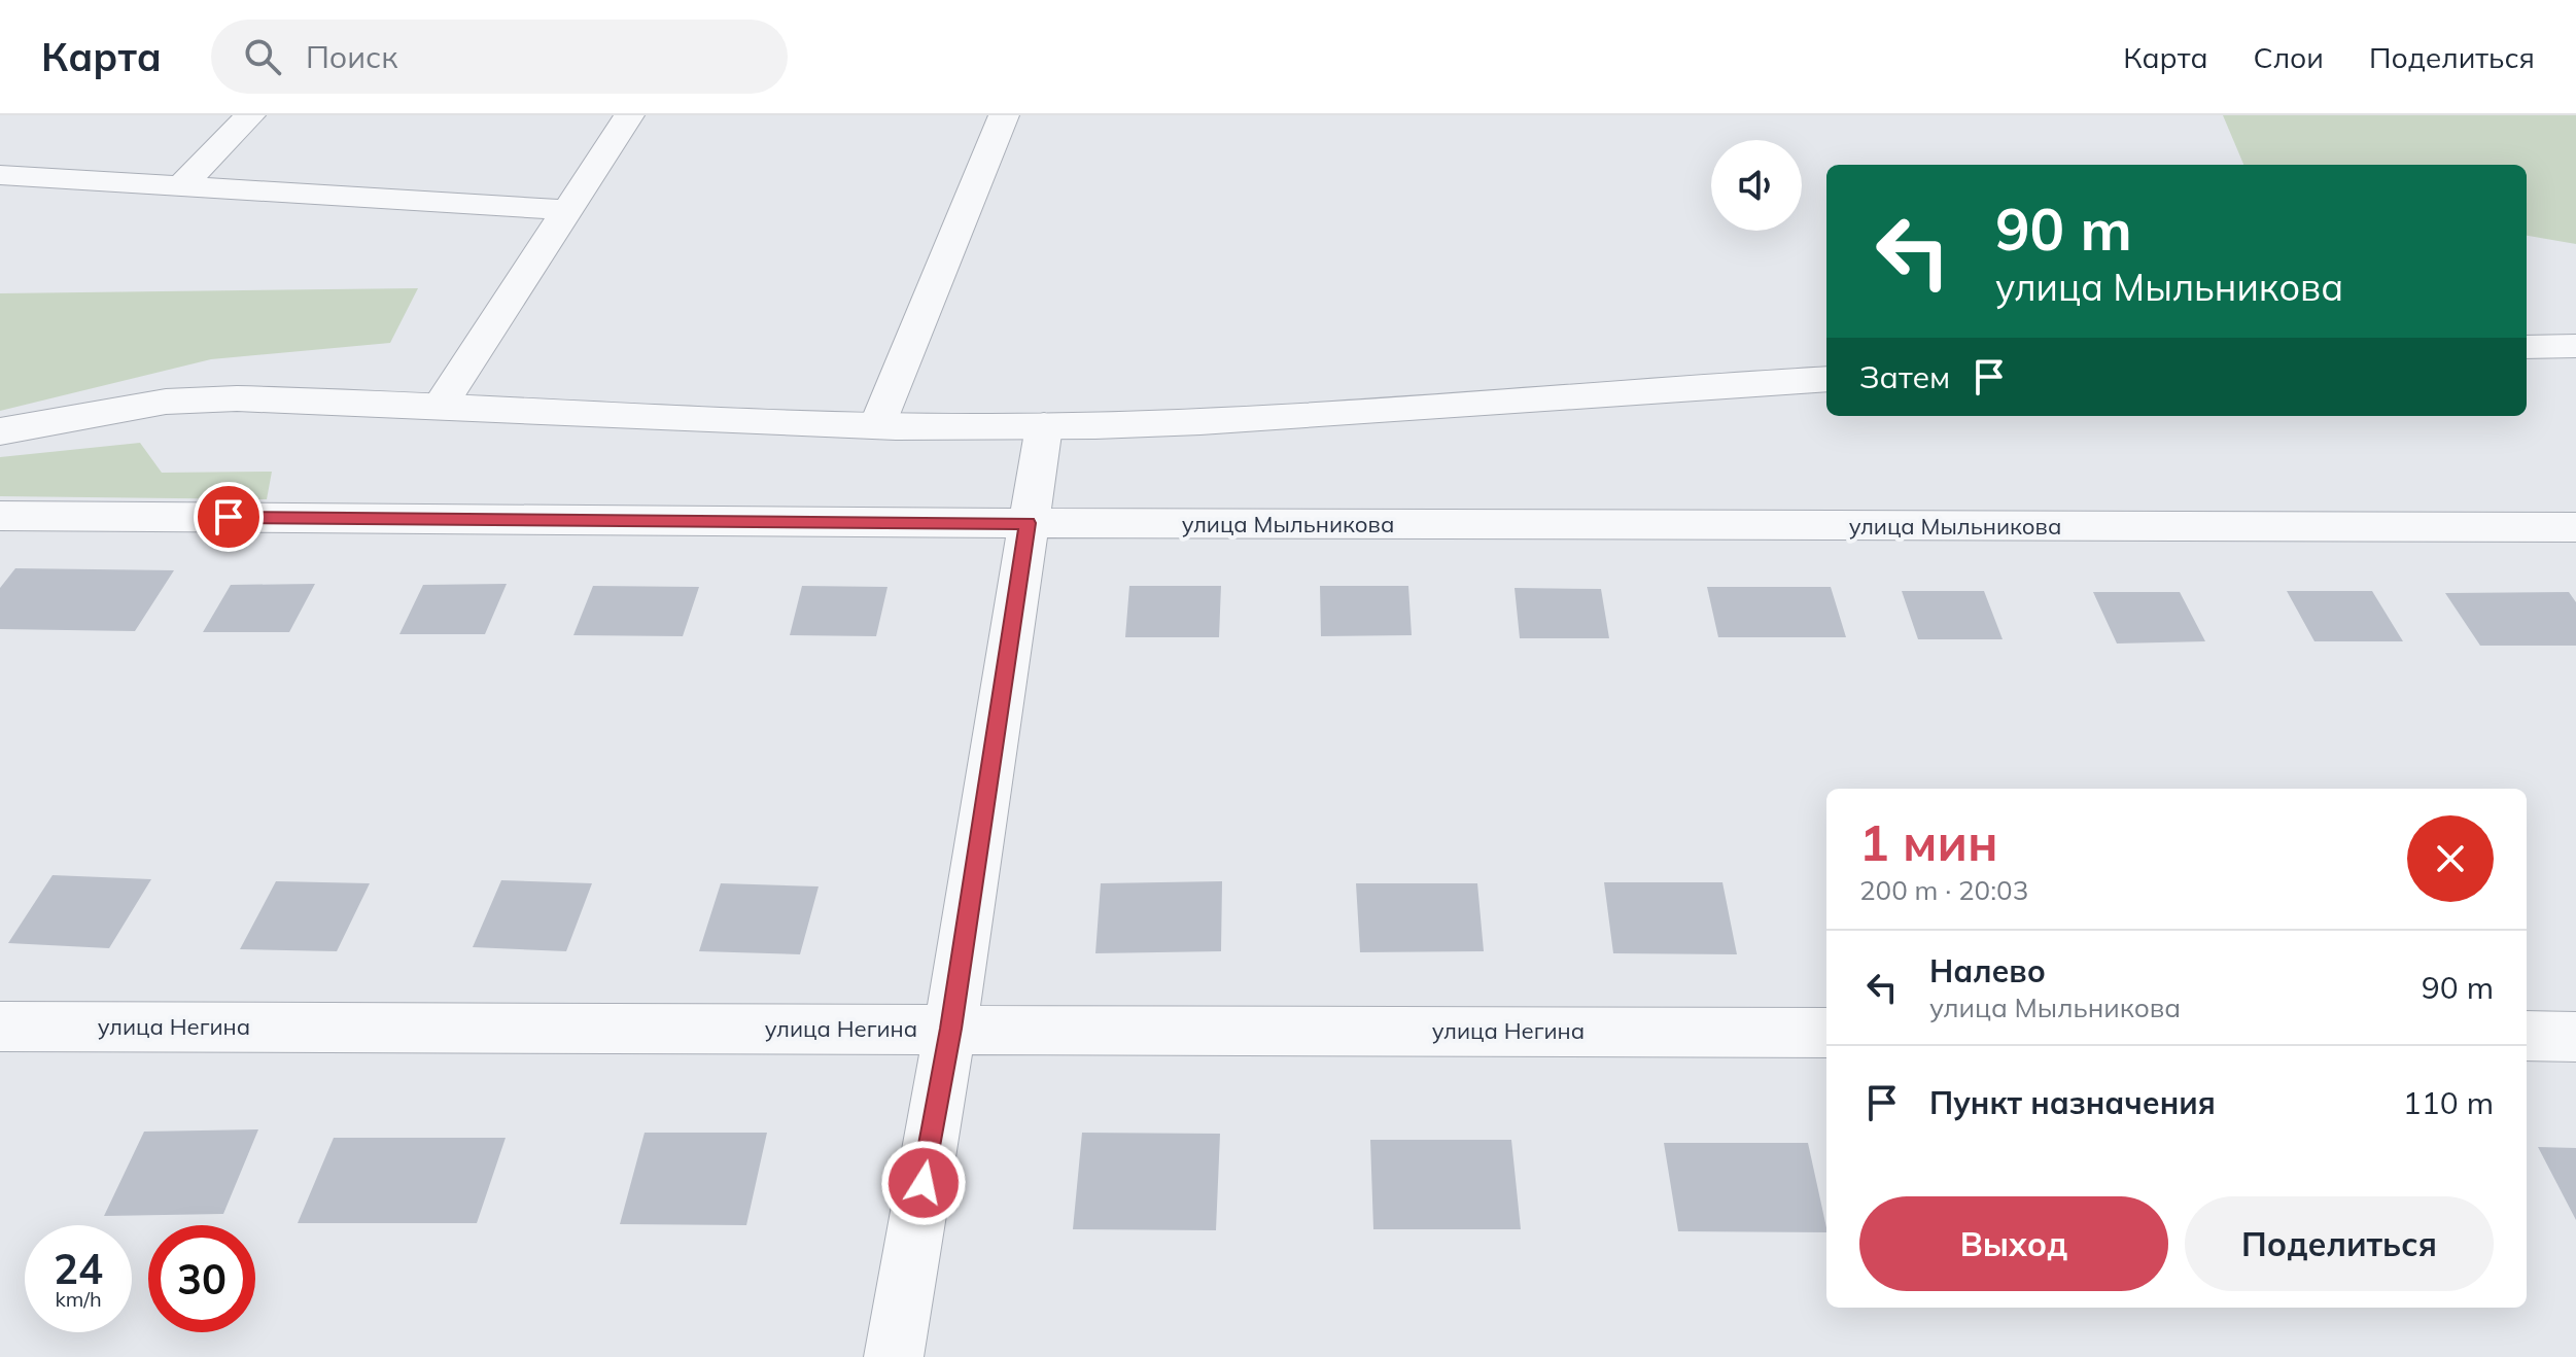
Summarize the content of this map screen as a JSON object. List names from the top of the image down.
{
  "streets": {
    "street": ["улица Мыльникова", "улица Негина"]
  },
  "page": {
    "header": "Карта",
    "search": "Поиск",
    "nav": ["Карта", "Слои", "Поделиться"],
    "turn": ["90 m", "улица Мыльникова"],
    "then": "Затем",
    "heading": ["1 мин", "200 m · 20:03"],
    "list": [
      {
        "name": "Налево",
        "note": "улица Мыльникова",
        "value": "90 m"
      },
      {
        "name": "Пункт назначения",
        "value": "110 m"
      }
    ],
    "buttons": ["Выход", "Поделиться"],
    "speed": "24 km/h",
    "limit": "30"
  }
}
